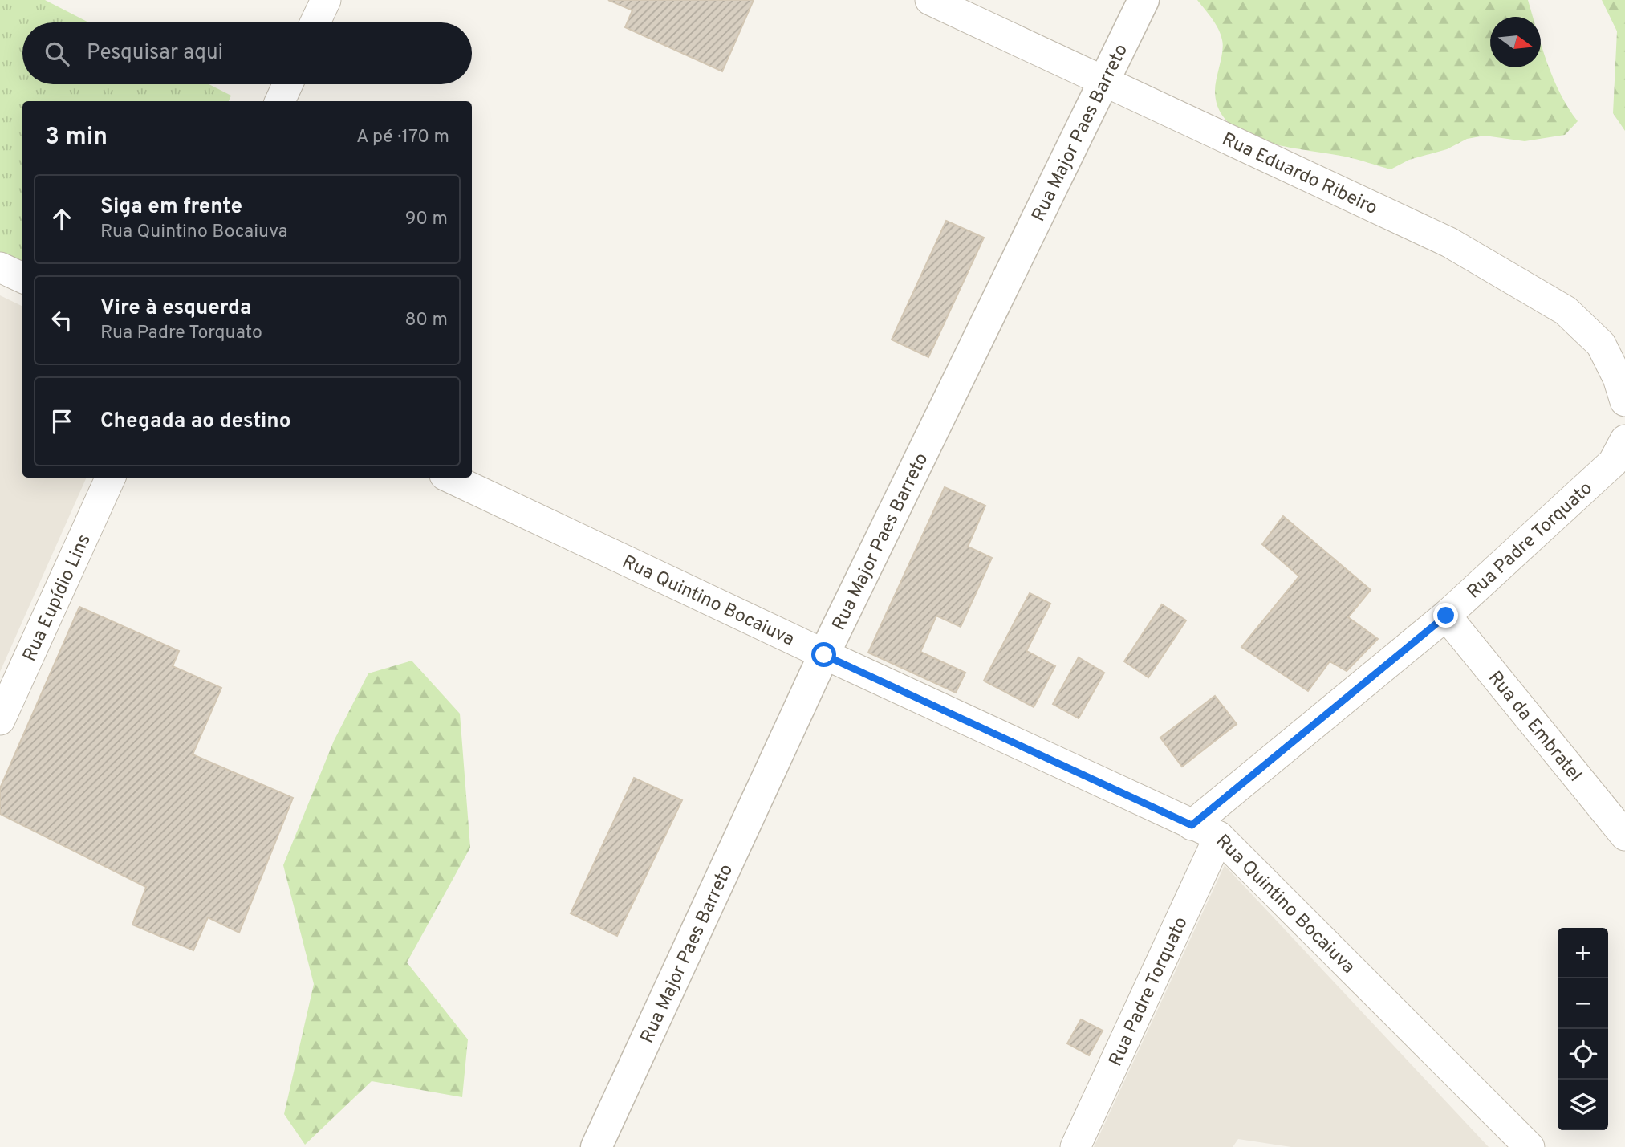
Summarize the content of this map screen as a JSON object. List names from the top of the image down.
{
  "streets": {
    "street": [
      "Rua Major Paes Barreto",
      "Rua Eduardo Ribeiro",
      "Rua Padre Torquato",
      "Rua Eupídio Lins",
      "Rua Quintino Bocaiuva",
      "Rua da Embratel"
    ]
  },
  "crossings": [
    ["Rua Major Paes Barreto", "Rua Eduardo Ribeiro"],
    ["Rua Major Paes Barreto", "Rua Quintino Bocaiuva"],
    ["Rua Padre Torquato", "Rua Quintino Bocaiuva"],
    ["Rua Padre Torquato", "Rua da Embratel"]
  ],
  "north": "right",
  "page": {
    "search": "Pesquisar aqui",
    "heading": ["3 min", "A pé · 170 m"],
    "list": [
      ["Siga em frente", "Rua Quintino Bocaiuva", "90 m"],
      ["Vire à esquerda", "Rua Padre Torquato", "80 m"],
      "Chegada ao destino"
    ],
    "map_buttons": ["+", "−"]
  }
}
